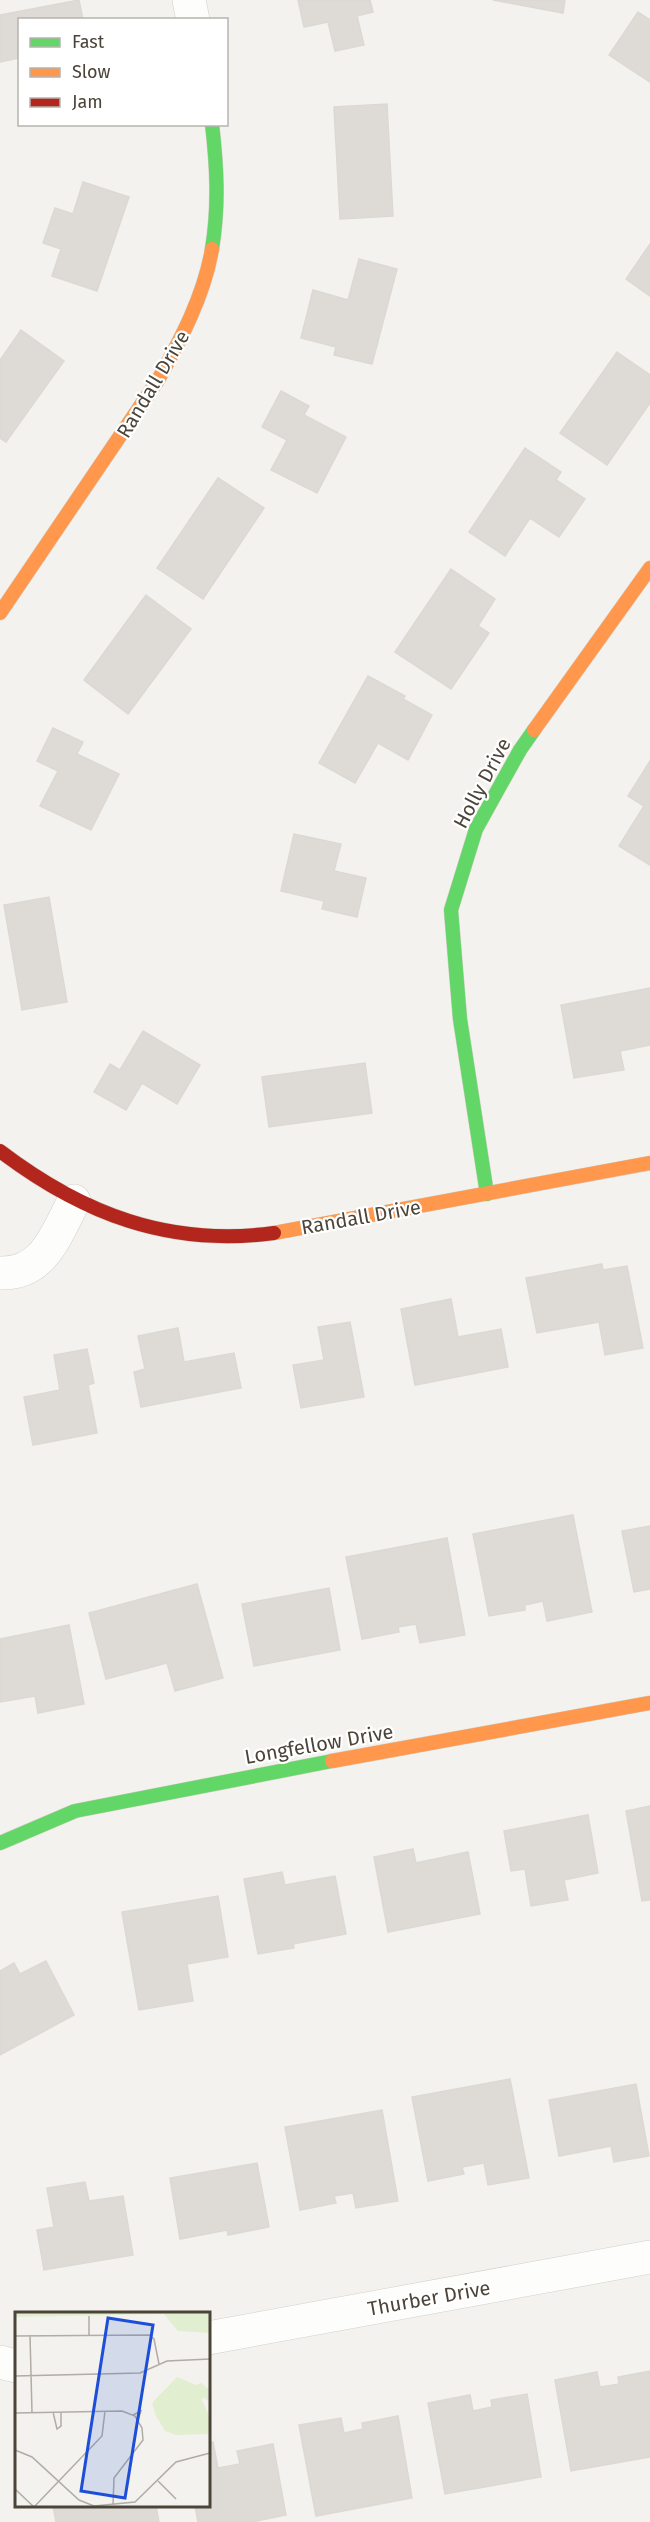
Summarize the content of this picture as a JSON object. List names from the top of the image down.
{
  "streets": {
    "street": [
      "Randall Drive",
      "Holly Drive",
      "Longfellow Drive",
      "Thurber Drive"
    ]
  },
  "crossings": [
    ["Randall Drive", "Holly Drive"]
  ],
  "legend": ["Fast", "Slow", "Jam"]
}
